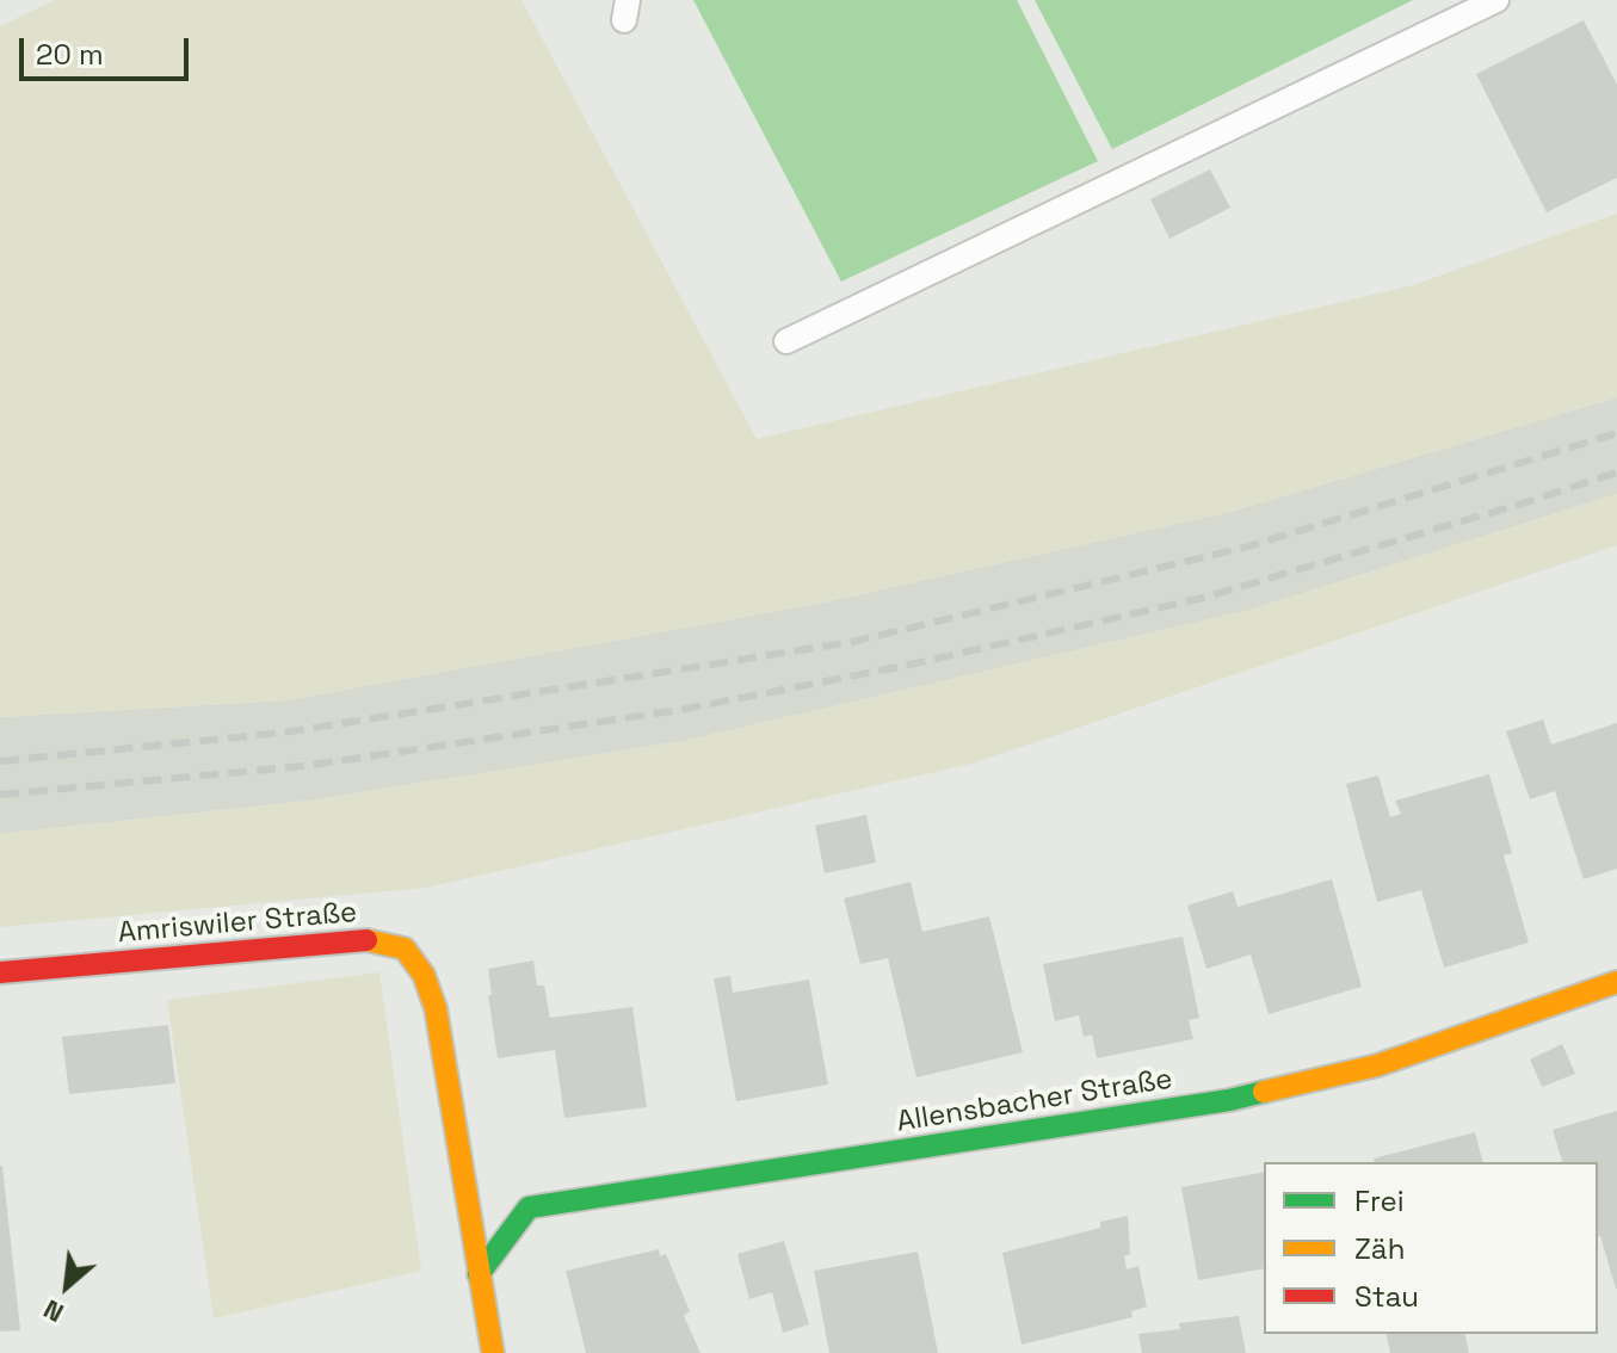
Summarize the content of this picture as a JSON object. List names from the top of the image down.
{
  "streets": {
    "street": ["Amriswiler Straße", "Allensbacher Straße"]
  },
  "crossings": [
    ["Amriswiler Straße", "Allensbacher Straße"]
  ],
  "legend": ["Frei", "Zäh", "Stau"],
  "scale_bar": "20 m",
  "north": "bottom left"
}
